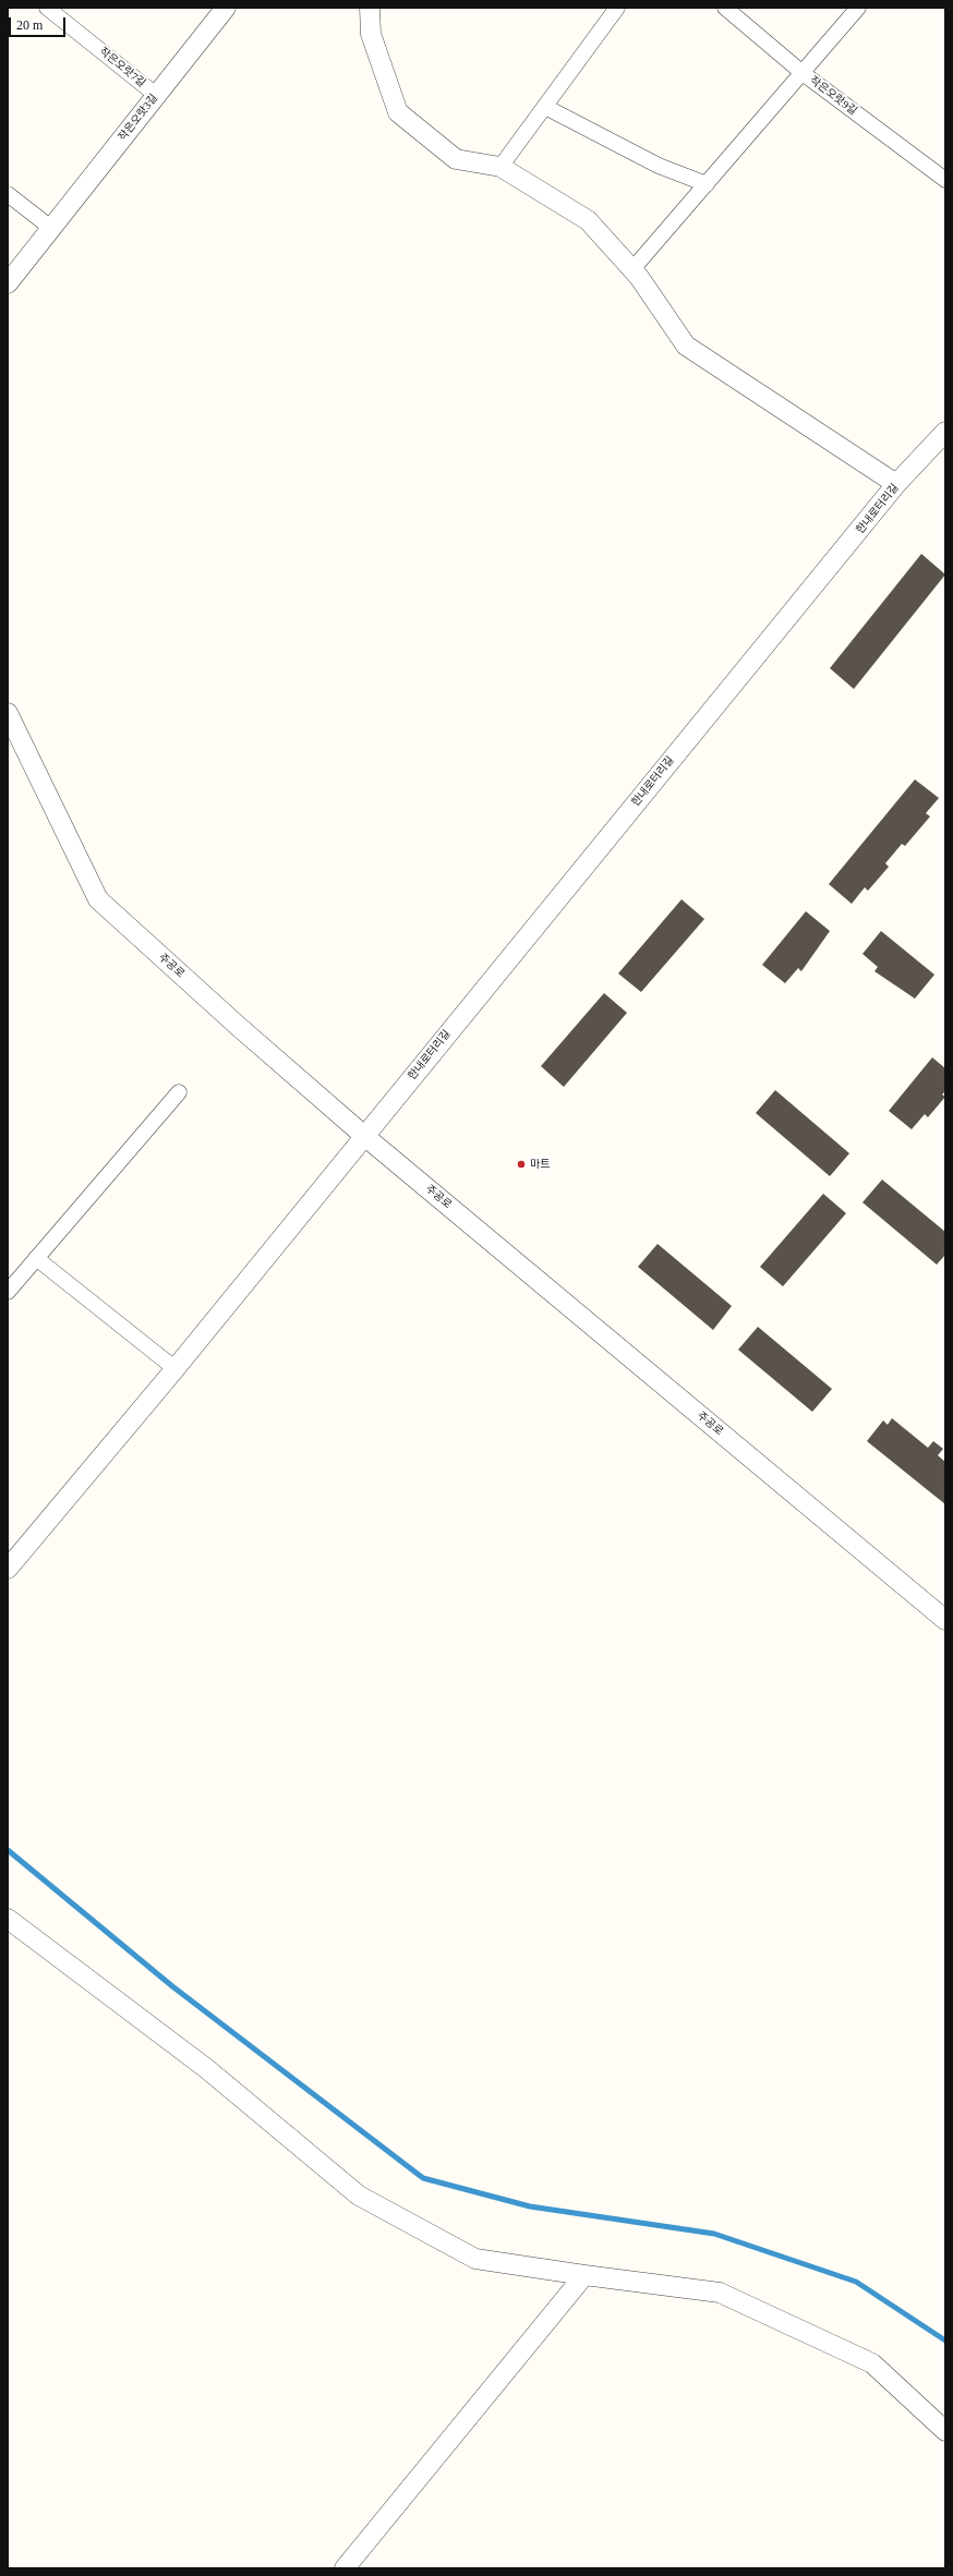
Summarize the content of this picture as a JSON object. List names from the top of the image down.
{
  "streets": {
    "street": [
      "작은오랏7길",
      "작은오랏9길",
      "작은오랏3길",
      "한내로터리길",
      "주공로"
    ]
  },
  "crossings": [
    ["작은오랏7길", "작은오랏3길"],
    ["한내로터리길", "주공로"]
  ],
  "places": ["마트"],
  "scale_bar": "20 m"
}
